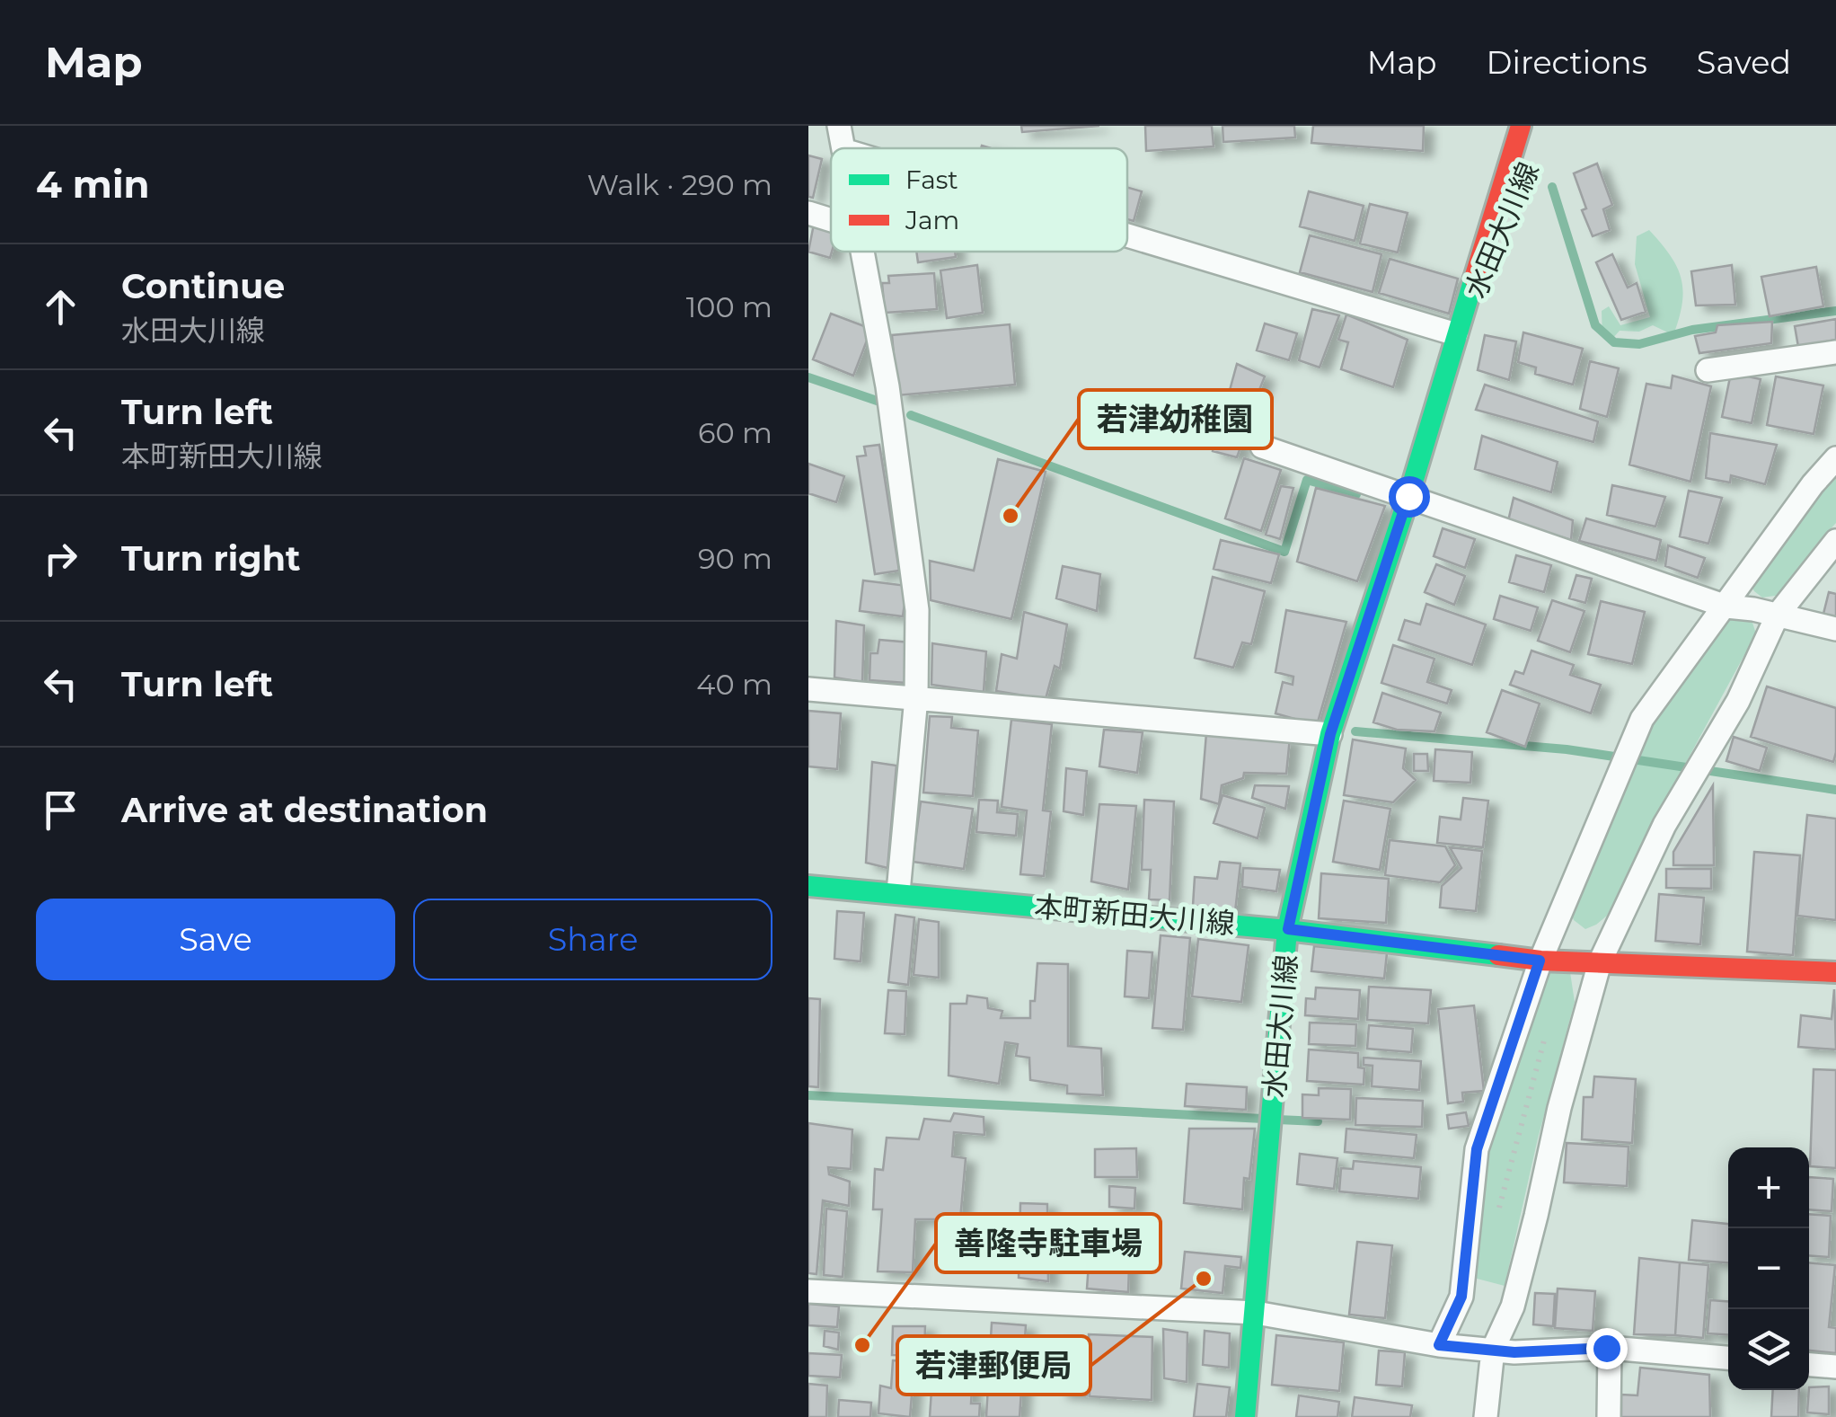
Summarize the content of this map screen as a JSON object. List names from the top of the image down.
{
  "streets": {
    "main road": ["水田大川線", "本町新田大川線"]
  },
  "crossings": [
    ["水田大川線", "本町新田大川線"]
  ],
  "places": ["若津幼稚園", "若津郵便局", "善隆寺駐車場"],
  "legend": ["Fast", "Jam"],
  "page": {
    "header": "Map",
    "nav": ["Map", "Directions", "Saved"],
    "heading": ["4 min", "Walk · 290 m"],
    "list": [
      ["Continue", "水田大川線", "100 m"],
      ["Turn left", "本町新田大川線", "60 m"],
      ["Turn right", "90 m"],
      ["Turn left", "40 m"],
      "Arrive at destination"
    ],
    "buttons": ["Save", "Share"],
    "map_buttons": ["+", "−"]
  }
}
